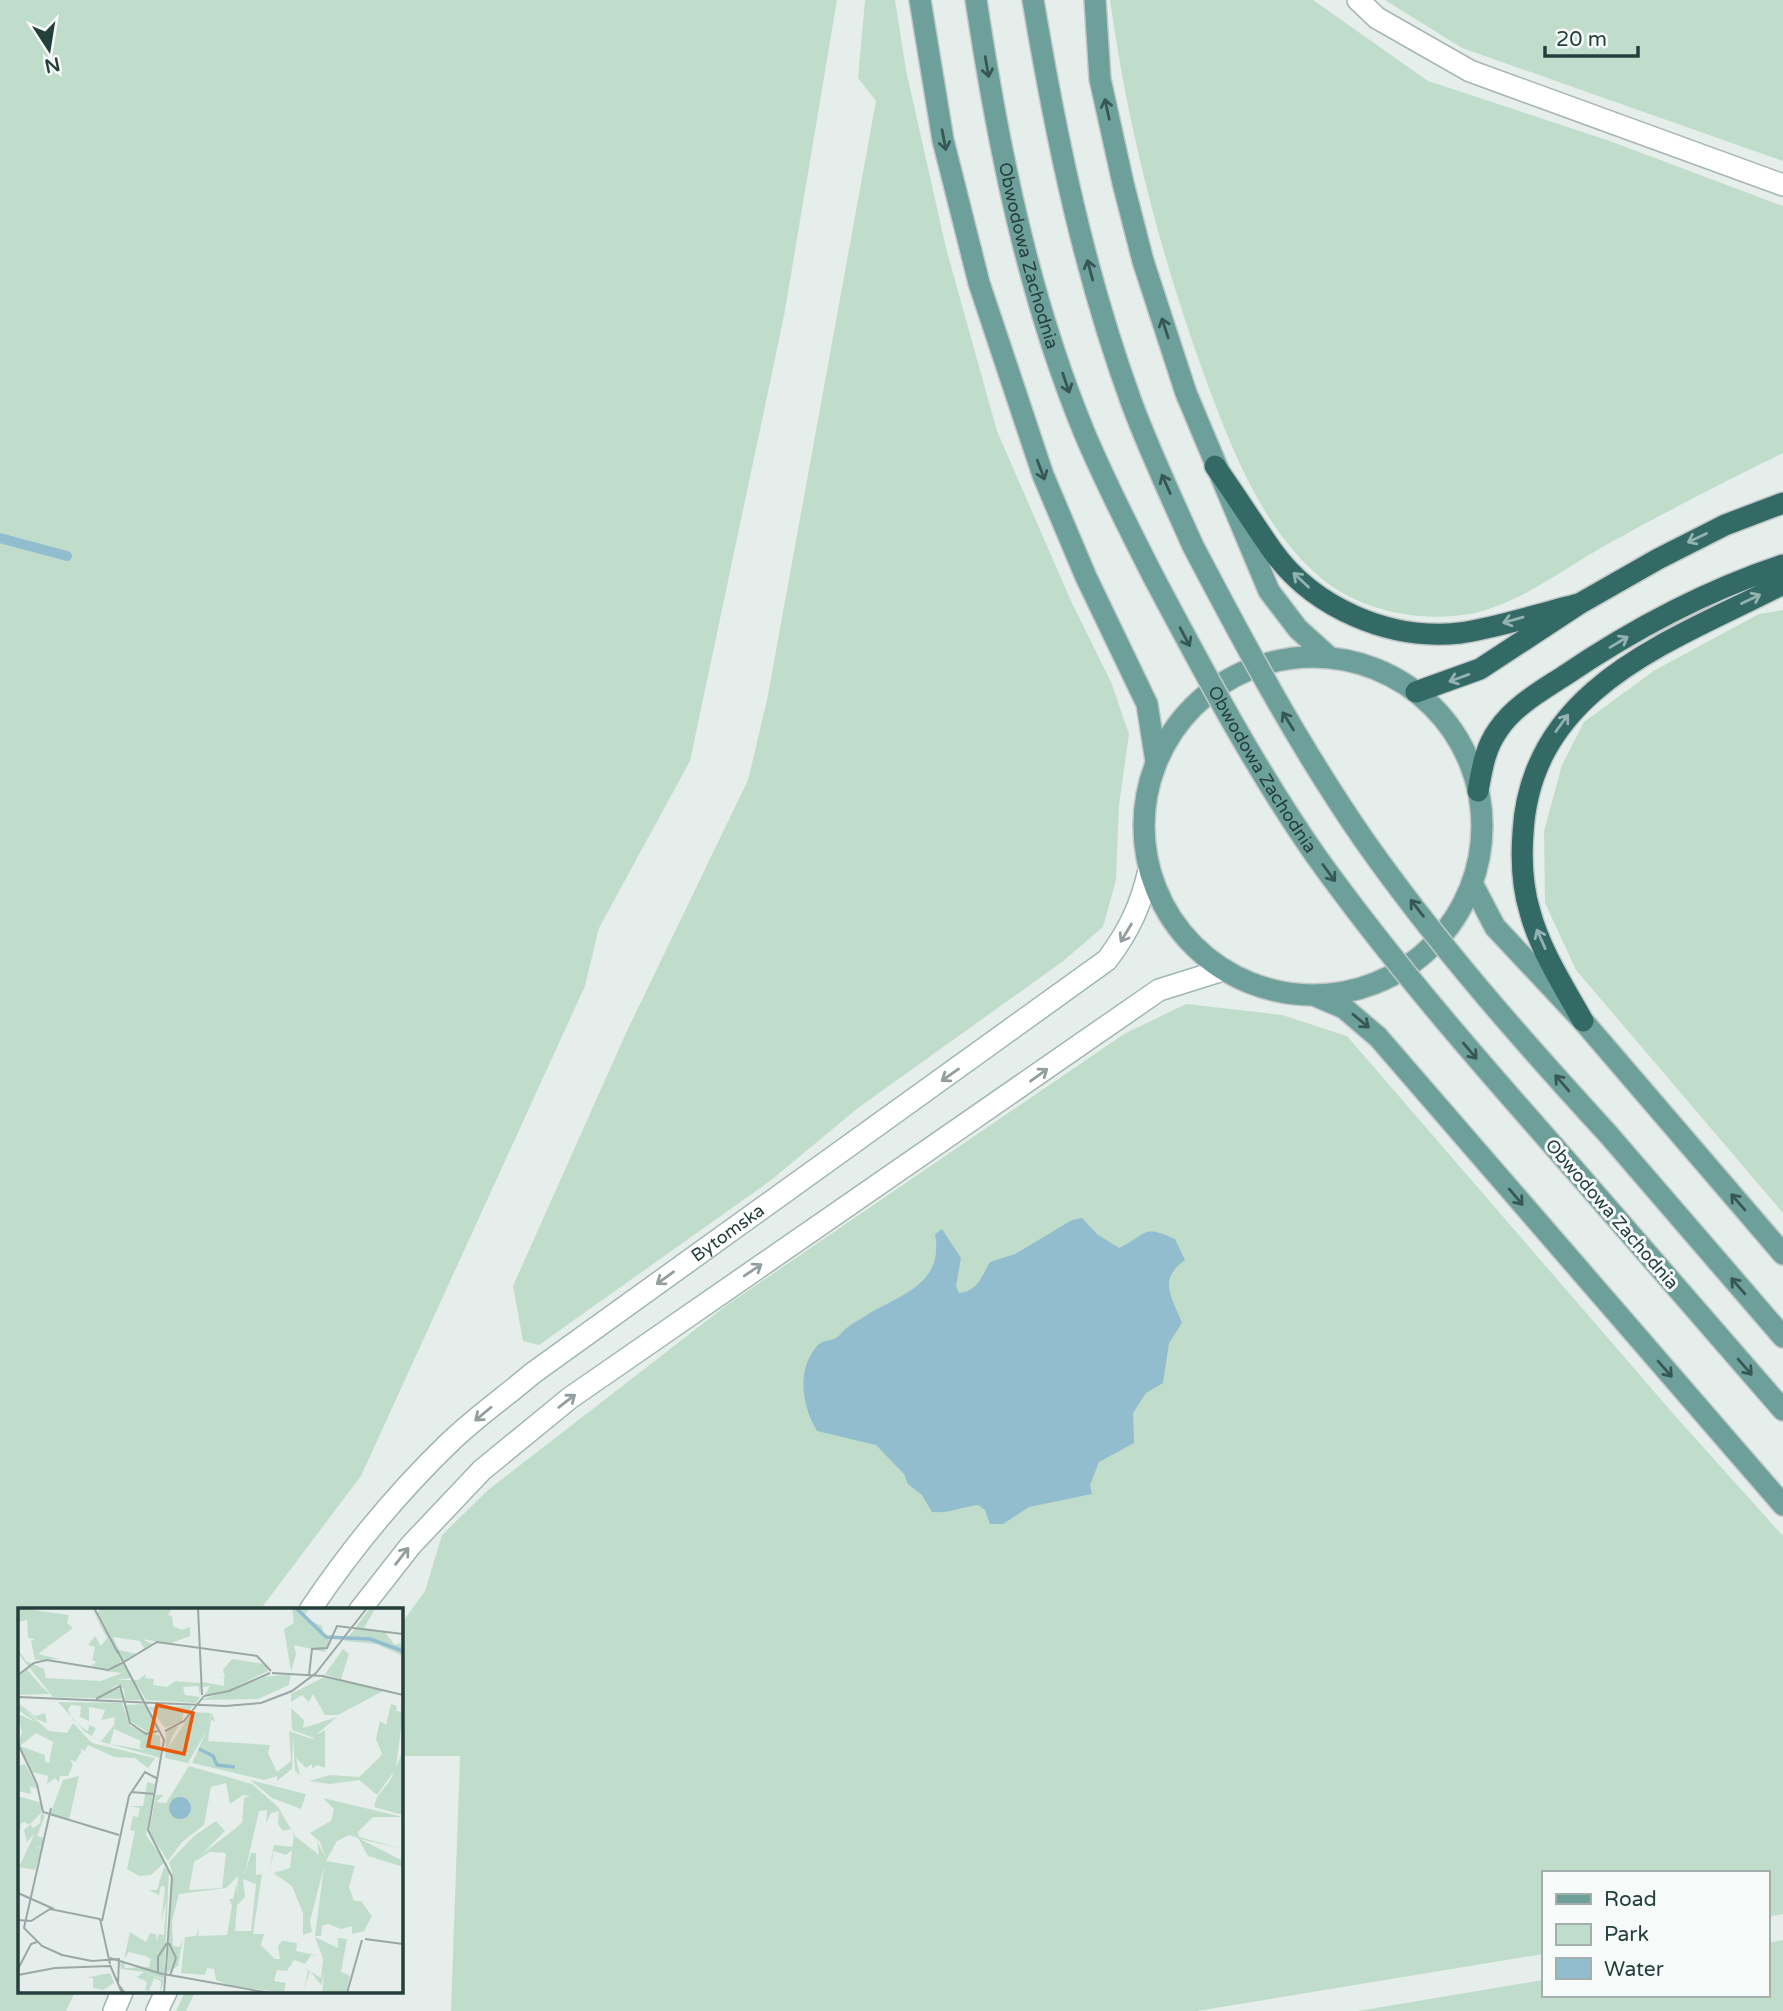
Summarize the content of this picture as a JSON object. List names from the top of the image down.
{
  "streets": {
    "main road": ["Obwodowa Zachodnia"],
    "street": ["Bytomska"]
  },
  "legend": ["Road", "Park", "Water"],
  "scale_bar": "20 m",
  "north": "bottom"
}
